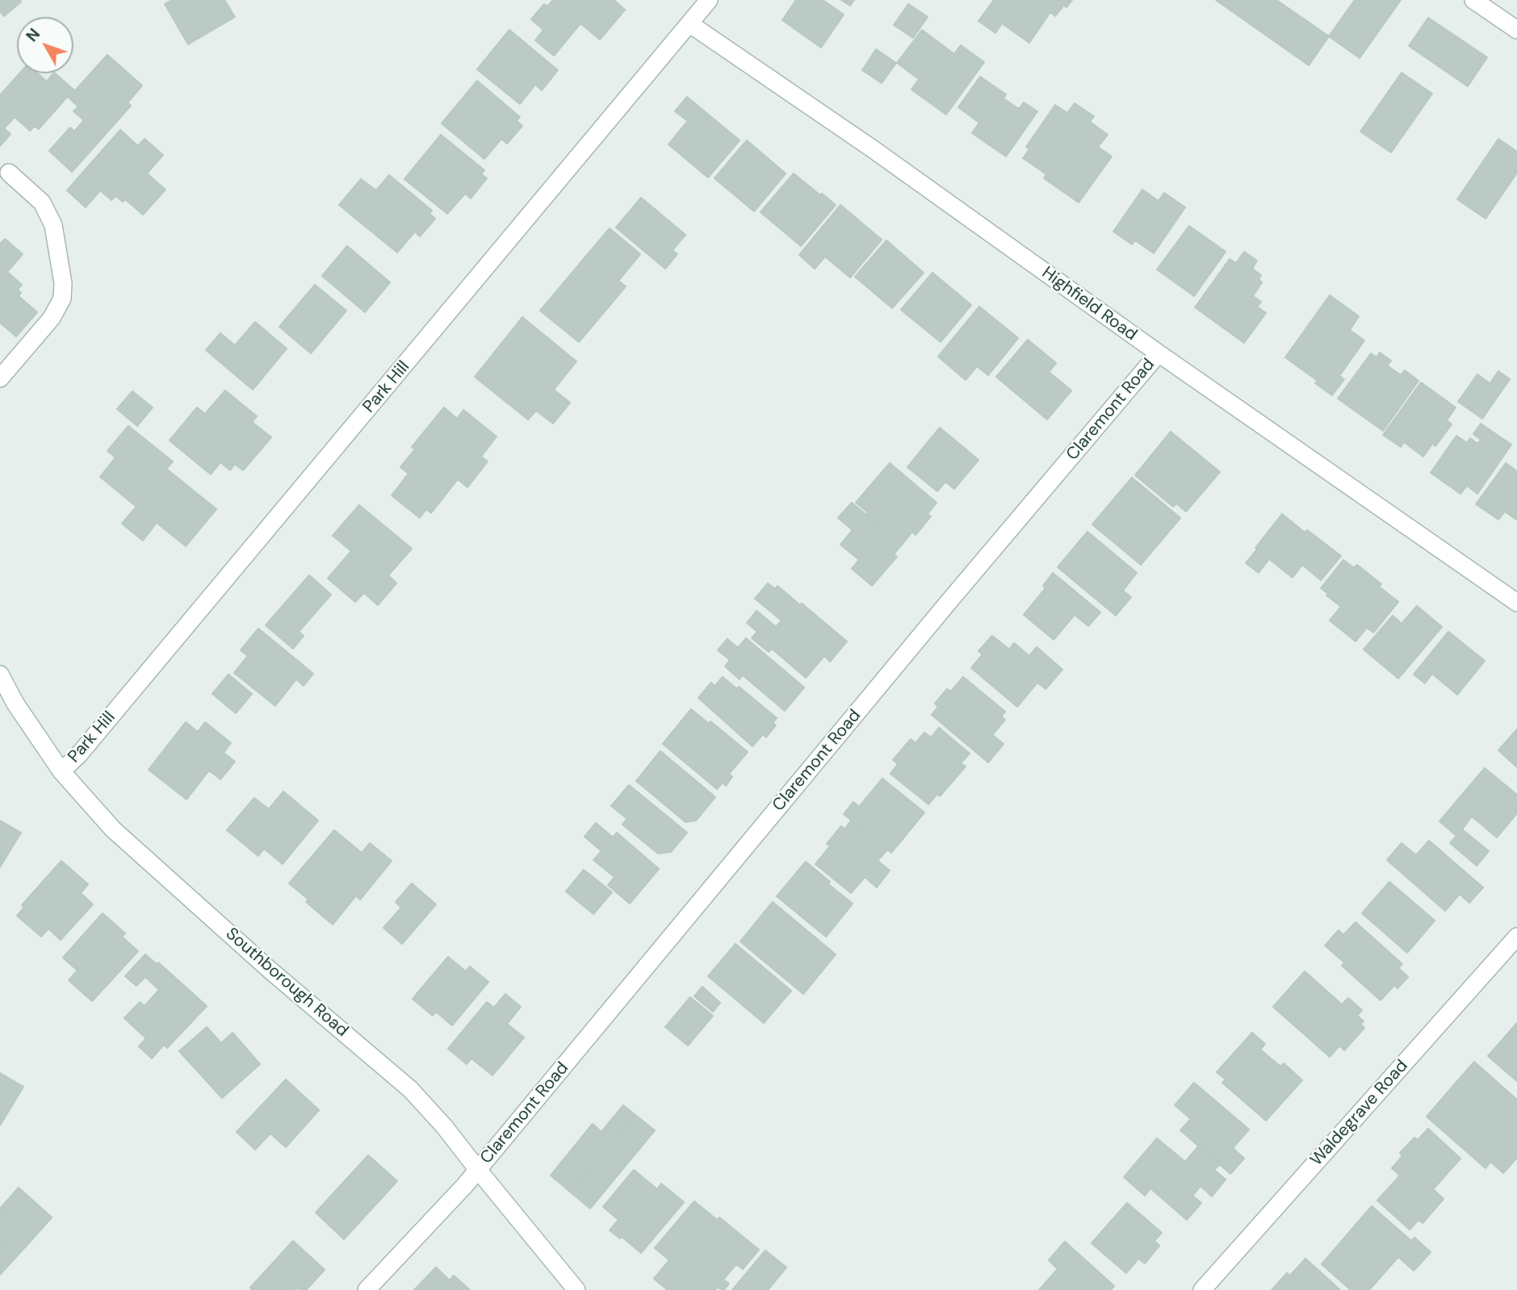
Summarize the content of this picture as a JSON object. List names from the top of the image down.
{
  "streets": {
    "street": [
      "Highfield Road",
      "Park Hill",
      "Claremont Road",
      "Southborough Road",
      "Waldegrave Road"
    ]
  },
  "crossings": [
    ["Highfield Road", "Park Hill"],
    ["Highfield Road", "Claremont Road"],
    ["Park Hill", "Southborough Road"],
    ["Claremont Road", "Southborough Road"]
  ],
  "north": "top left"
}
